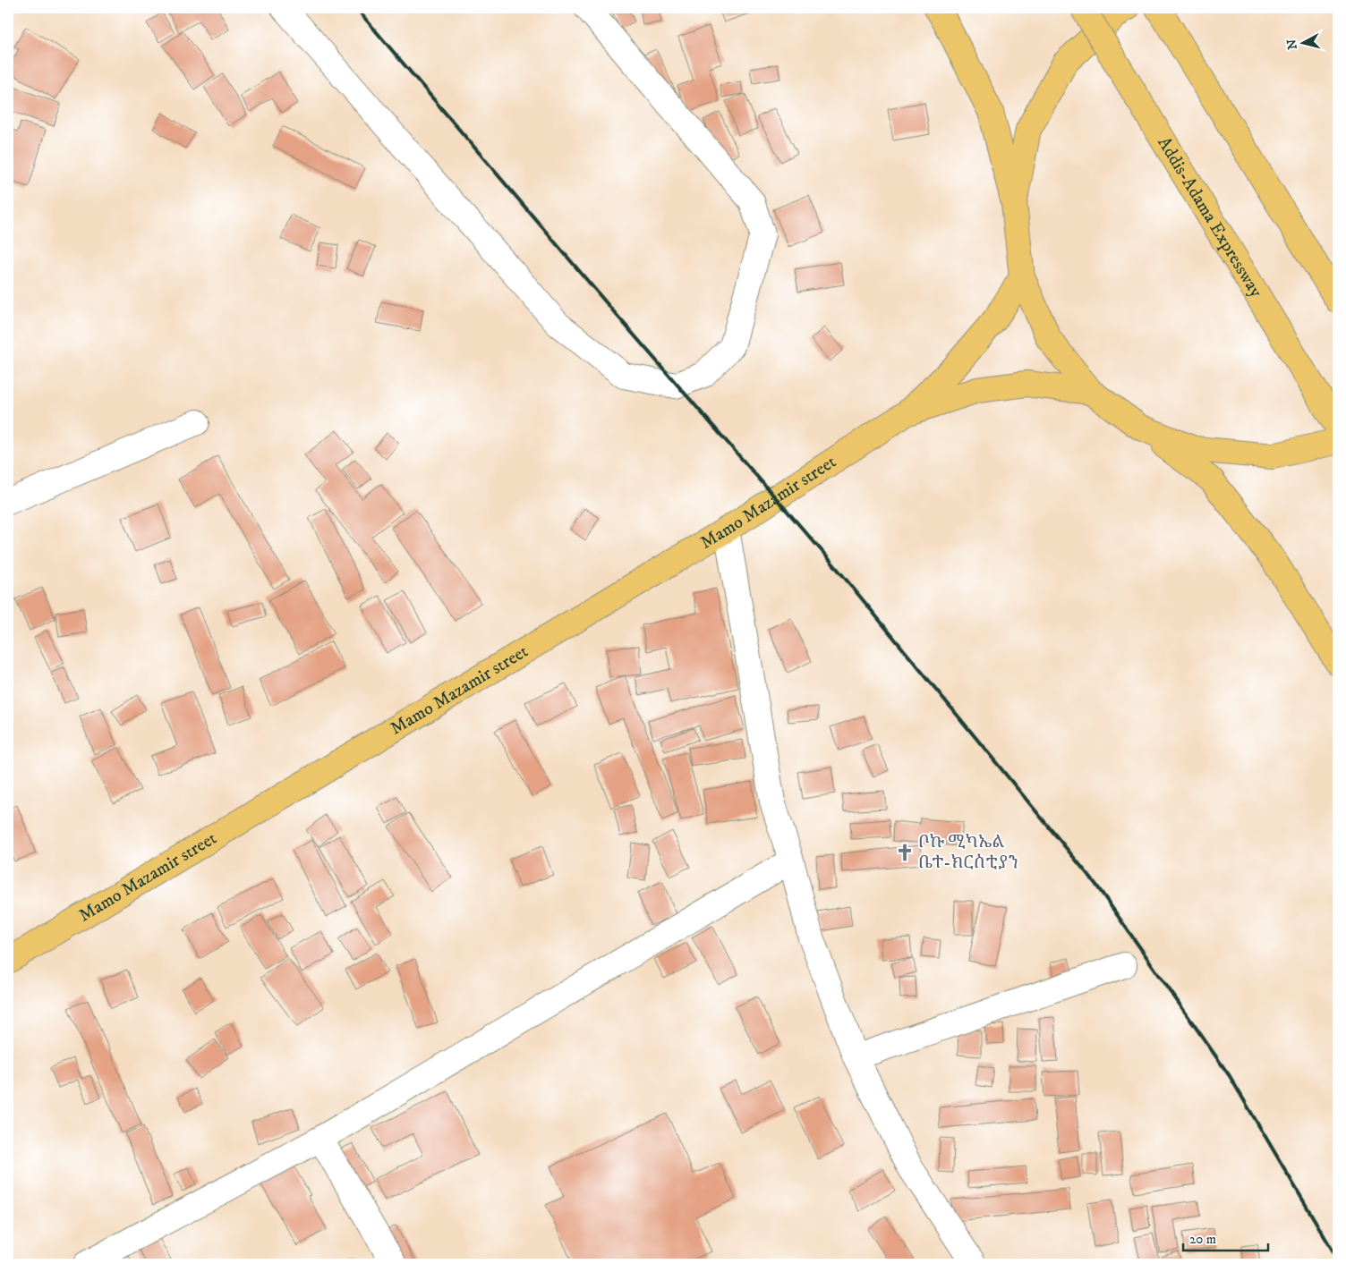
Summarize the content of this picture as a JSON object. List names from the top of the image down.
{
  "streets": {
    "main road": ["Addis-Adama Expressway", "Mamo Mazamir street"]
  },
  "places": {
    "church": ["ቦኩ ሚካኤል ቤተ-ክርስቲያን"]
  },
  "scale_bar": "20 m",
  "north": "left"
}
